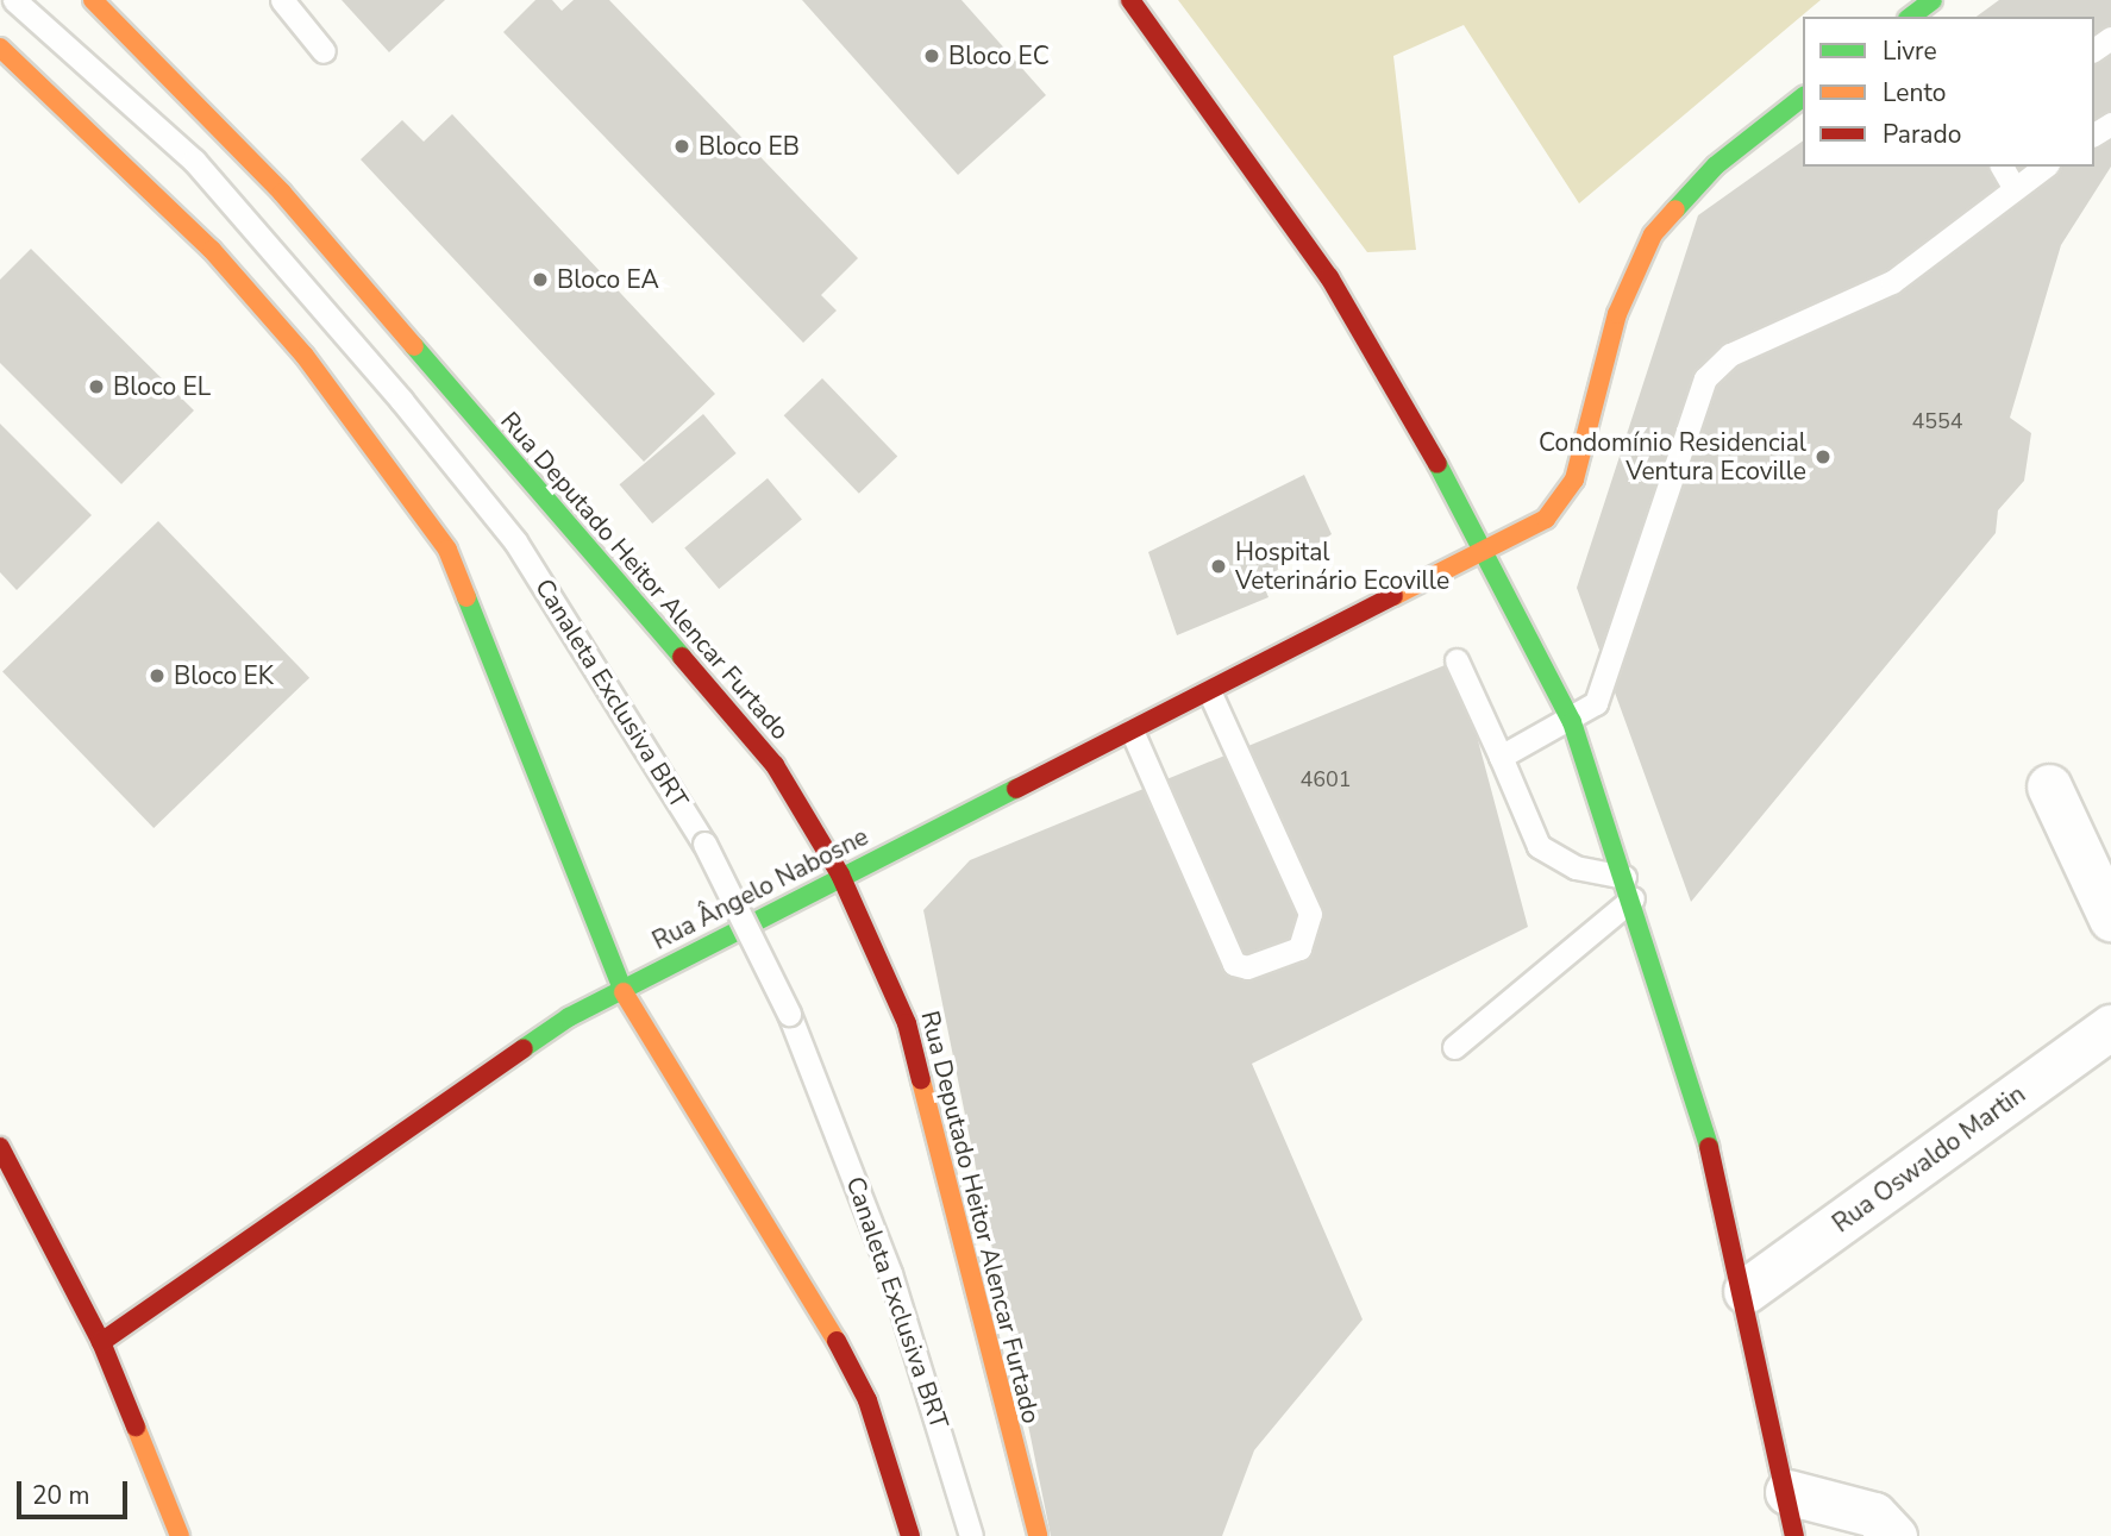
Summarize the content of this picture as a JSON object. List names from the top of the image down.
{
  "streets": {
    "street": ["Rua Deputado Heitor Alencar Furtado", "Rua Ângelo Nabosne", "Rua Oswaldo Martin"],
    "lane": ["Canaleta Exclusiva BRT"]
  },
  "crossings": [
    ["Rua Deputado Heitor Alencar Furtado", "Rua Ângelo Nabosne"]
  ],
  "places": [
    "Bloco EC",
    "Bloco EB",
    "Bloco EA",
    "Bloco EL",
    "Condomínio Residencial Ventura Ecoville",
    "Hospital Veterinário Ecoville",
    "Bloco EK"
  ],
  "house_numbers": ["4554", "4601"],
  "legend": ["Livre", "Lento", "Parado"],
  "scale_bar": "20 m"
}
